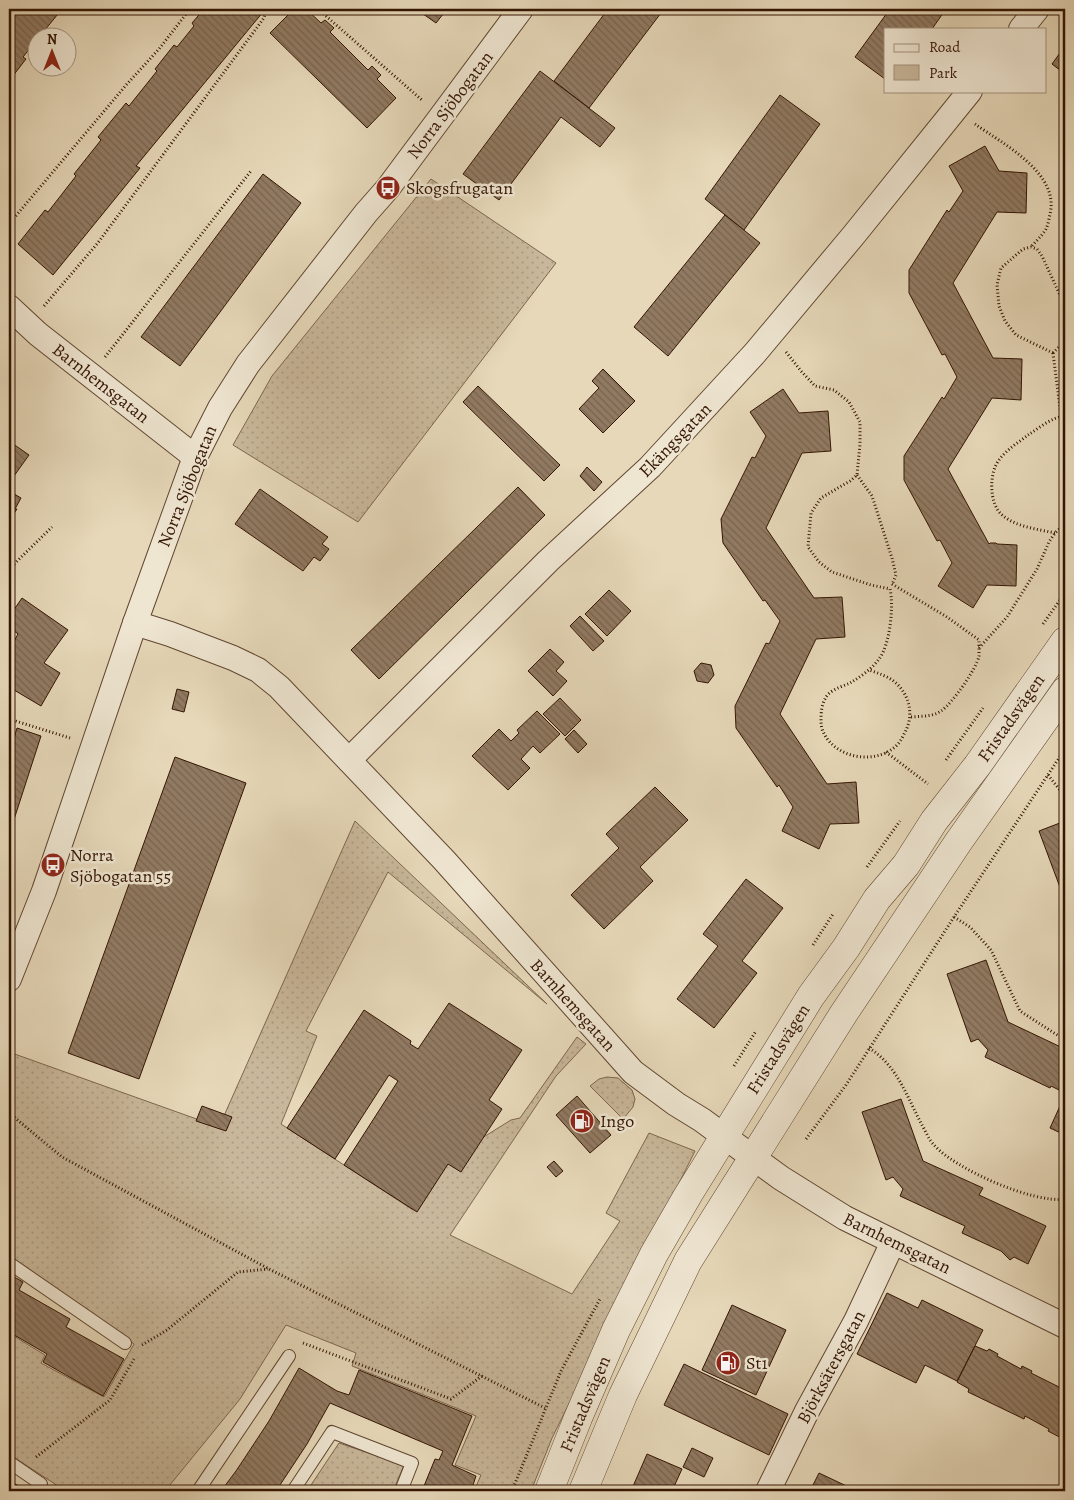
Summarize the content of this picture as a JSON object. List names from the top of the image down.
{
  "streets": {
    "street": [
      "Norra Sjöbogatan",
      "Barnhemsgatan",
      "Ekängsgatan",
      "Fristadsvägen",
      "Björksätersgatan"
    ]
  },
  "crossings": [
    ["Norra Sjöbogatan", "Barnhemsgatan"],
    ["Barnhemsgatan", "Ekängsgatan"],
    ["Barnhemsgatan", "Fristadsvägen"],
    ["Barnhemsgatan", "Björksätersgatan"]
  ],
  "places": {
    "bus stop": ["Skogsfrugatan", "Norra Sjöbogatan 55"],
    "fuel station": ["Ingo", "St1"]
  },
  "legend": ["Road", "Park"],
  "north": "top"
}
